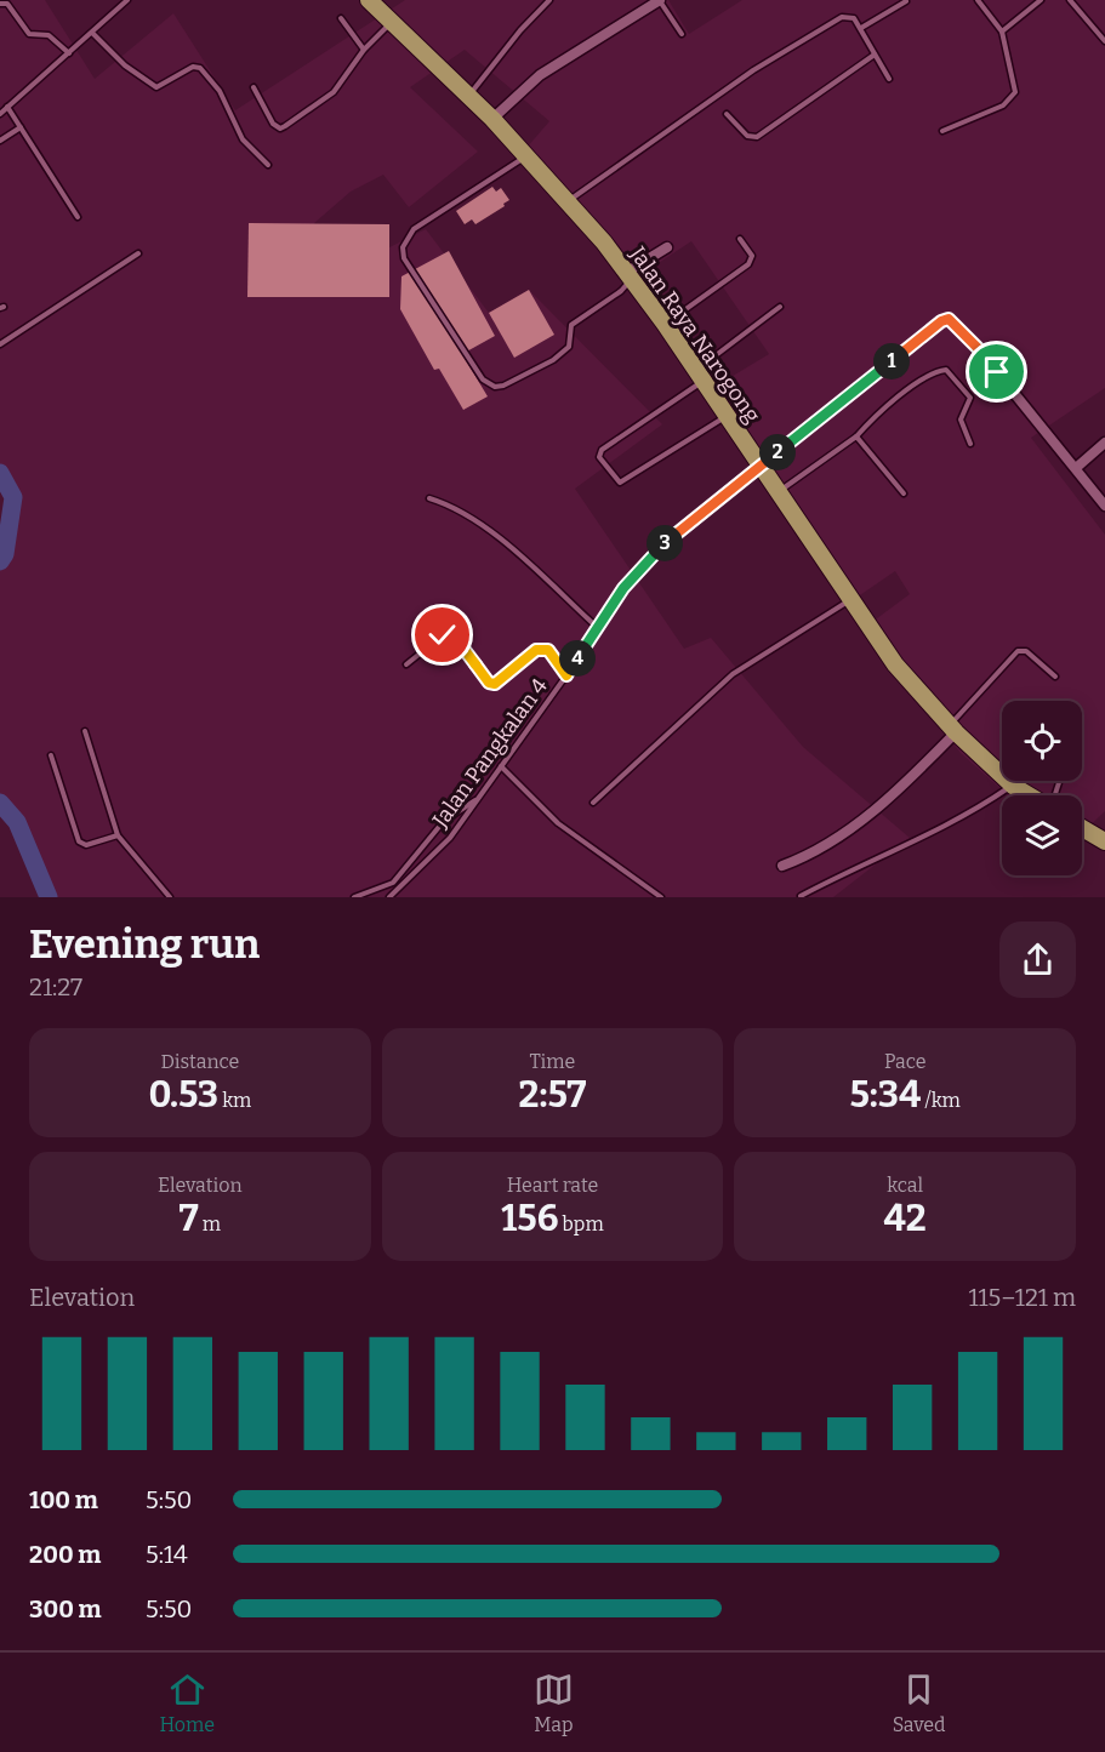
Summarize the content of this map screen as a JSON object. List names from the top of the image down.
{
  "streets": {
    "main road": ["Jalan Raya Narogong"],
    "lane": ["Jalan Pangkalan 4"]
  },
  "crossings": [
    ["Jalan Raya Narogong", "Jalan Pangkalan 4"]
  ],
  "page": {
    "pins": [
      "1",
      "2",
      "3",
      "4"
    ],
    "heading": ["Evening run", "21:27"],
    "stats": [
      ["Distance", "0.53 km"],
      ["Time", "2:57"],
      ["Pace", "5:34 /km"],
      ["Elevation", "7 m"],
      ["Heart rate", "156 bpm"],
      ["kcal", "42"]
    ],
    "chart": ["Elevation", "115–121 m"],
    "list": [
      {
        "name": "100 m",
        "note": "5:50"
      },
      {
        "name": "200 m",
        "note": "5:14"
      },
      {
        "name": "300 m",
        "note": "5:50"
      }
    ],
    "tabs": ["Home", "Map", "Saved"]
  }
}
